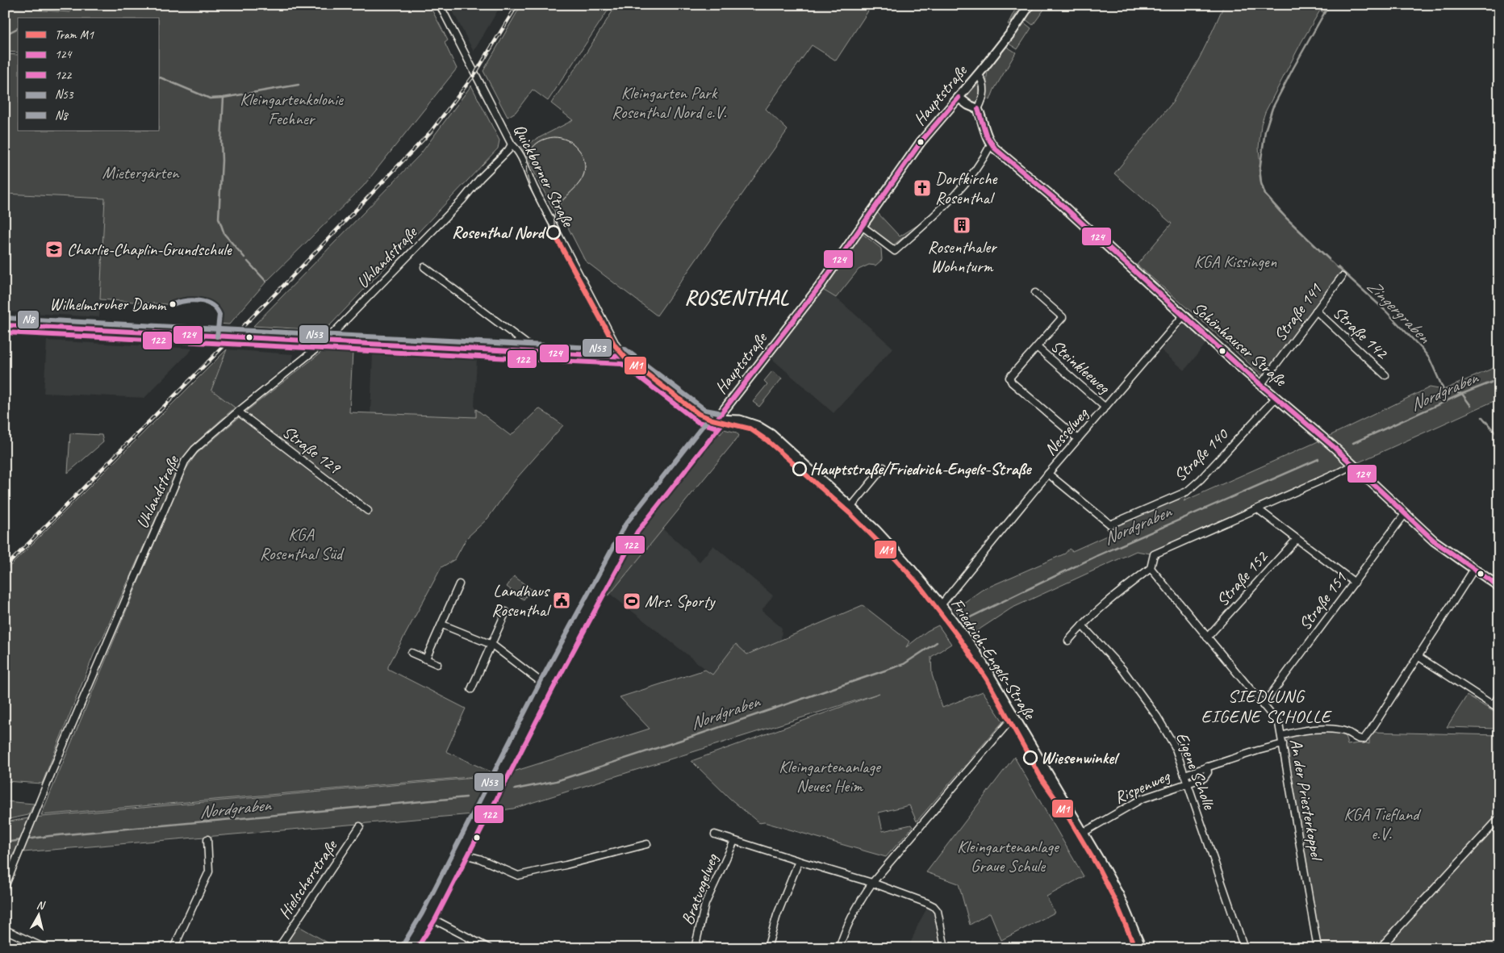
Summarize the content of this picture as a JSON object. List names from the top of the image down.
{
  "streets": {
    "main road": ["Hauptstraße", "Friedrich-Engels-Straße"],
    "street": [
      "Quickborner Straße",
      "Uhlandstraße",
      "Straße 141",
      "Straße 142",
      "Schönhauser Straße",
      "Steinkleeweg",
      "Nesselweg",
      "Straße 129",
      "Straße 140",
      "Straße 152",
      "Straße 151",
      "Eigene Scholle",
      "Rispenweg",
      "An der Priesterkoppel",
      "Hielscherstraße",
      "Bratvogelweg"
    ]
  },
  "crossings": [
    ["Hauptstraße", "Friedrich-Engels-Straße"],
    ["Quickborner Straße", "Uhlandstraße"],
    ["Uhlandstraße", "Straße 129"],
    ["Straße 141", "Straße 142"],
    ["Straße 141", "Schönhauser Straße"],
    ["Schönhauser Straße", "Nesselweg"],
    ["Schönhauser Straße", "Straße 140"],
    ["Schönhauser Straße", "Straße 151"],
    ["Steinkleeweg", "Nesselweg"],
    ["Nesselweg", "Straße 140"],
    ["Nesselweg", "Friedrich-Engels-Straße"],
    ["Straße 152", "An der Priesterkoppel"],
    ["Straße 151", "An der Priesterkoppel"],
    ["Friedrich-Engels-Straße", "Rispenweg"],
    ["Eigene Scholle", "Rispenweg"],
    ["Rispenweg", "An der Priesterkoppel"]
  ],
  "districts": ["ROSENTHAL", "SIEDLUNG EIGENE SCHOLLE"],
  "water": ["Zingergraben", "Nordgraben"],
  "parks": [
    "Kleingarten Park Rosenthal Nord e.V.",
    "Kleingartenkolonie Fechner",
    "Mietergärten",
    "KGA Kissingen",
    "KGA Rosenthal Süd",
    "Kleingartenanlage Neues Heim",
    "KGA Tiefland e.V.",
    "Kleingartenanlage Graue Schule"
  ],
  "places": {
    "church": ["Dorfkirche Rosenthal"],
    "building": ["Rosenthaler Wohnturm"],
    "other": [
      "Rosenthal Nord",
      "Wilhelmsruher Damm",
      "Hauptstraße/Friedrich-Engels-Straße",
      "Wiesenwinkel"
    ],
    "school or university": ["Charlie-Chaplin-Grundschule"],
    "public building": ["Landhaus Rosenthal"],
    "sports": ["Mrs. Sporty"]
  },
  "lines": [
    "transit line 124",
    "tram line M1",
    "transit line N53",
    "transit line N8",
    "transit line 122"
  ],
  "legend": [
    "Tram M1",
    "124",
    "122",
    "N53",
    "N8"
  ],
  "north": "top"
}
